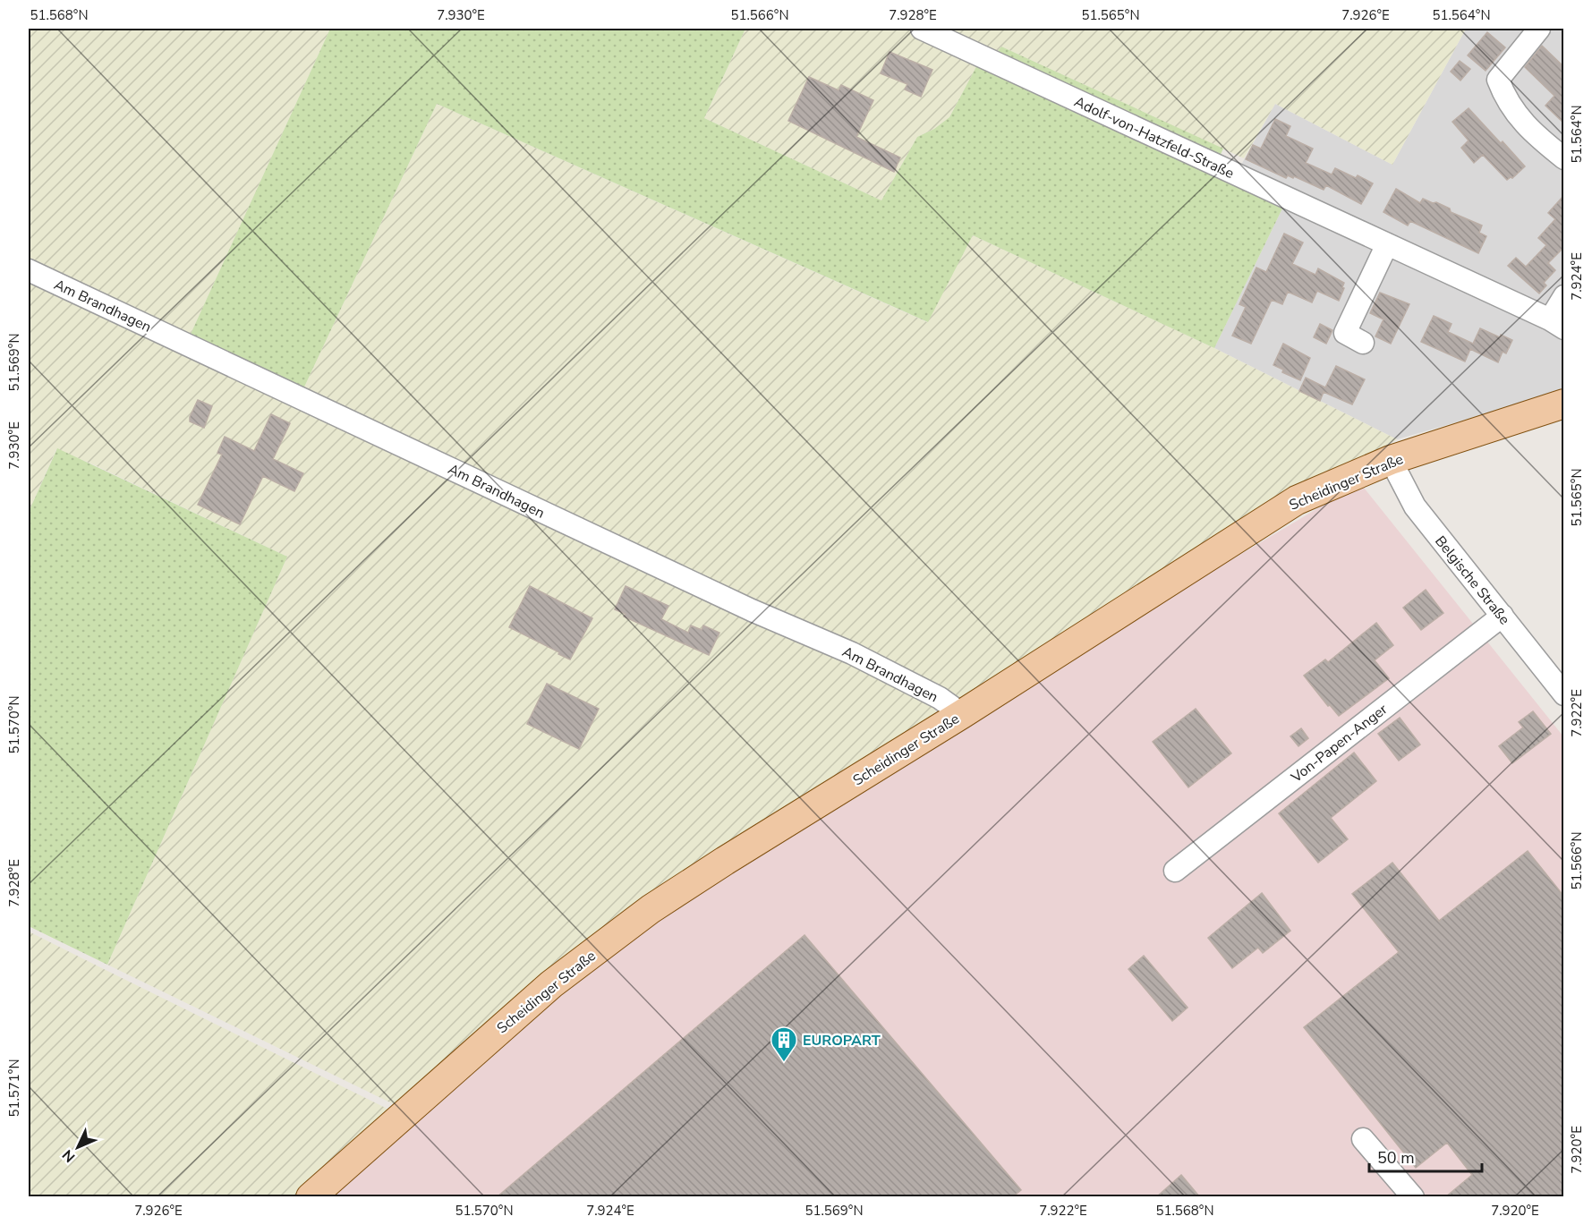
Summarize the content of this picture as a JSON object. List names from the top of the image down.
{
  "streets": {
    "main road": ["Scheidinger Straße"],
    "street": [
      "Adolf-von-Hatzfeld-Straße",
      "Am Brandhagen",
      "Belgische Straße",
      "Von-Papen-Anger"
    ]
  },
  "crossings": [
    ["Am Brandhagen", "Scheidinger Straße"],
    ["Scheidinger Straße", "Belgische Straße"],
    ["Belgische Straße", "Von-Papen-Anger"]
  ],
  "places": {
    "building": ["EUROPART"]
  },
  "scale_bar": "50 m",
  "north": "bottom left",
  "coordinates": [
    "51.568°N",
    "7.930°E",
    "51.566°N",
    "7.928°E",
    "51.565°N",
    "7.926°E",
    "51.564°N",
    "7.924°E",
    "51.569°N",
    "7.922°E",
    "51.570°N",
    "51.571°N",
    "7.920°E"
  ]
}
